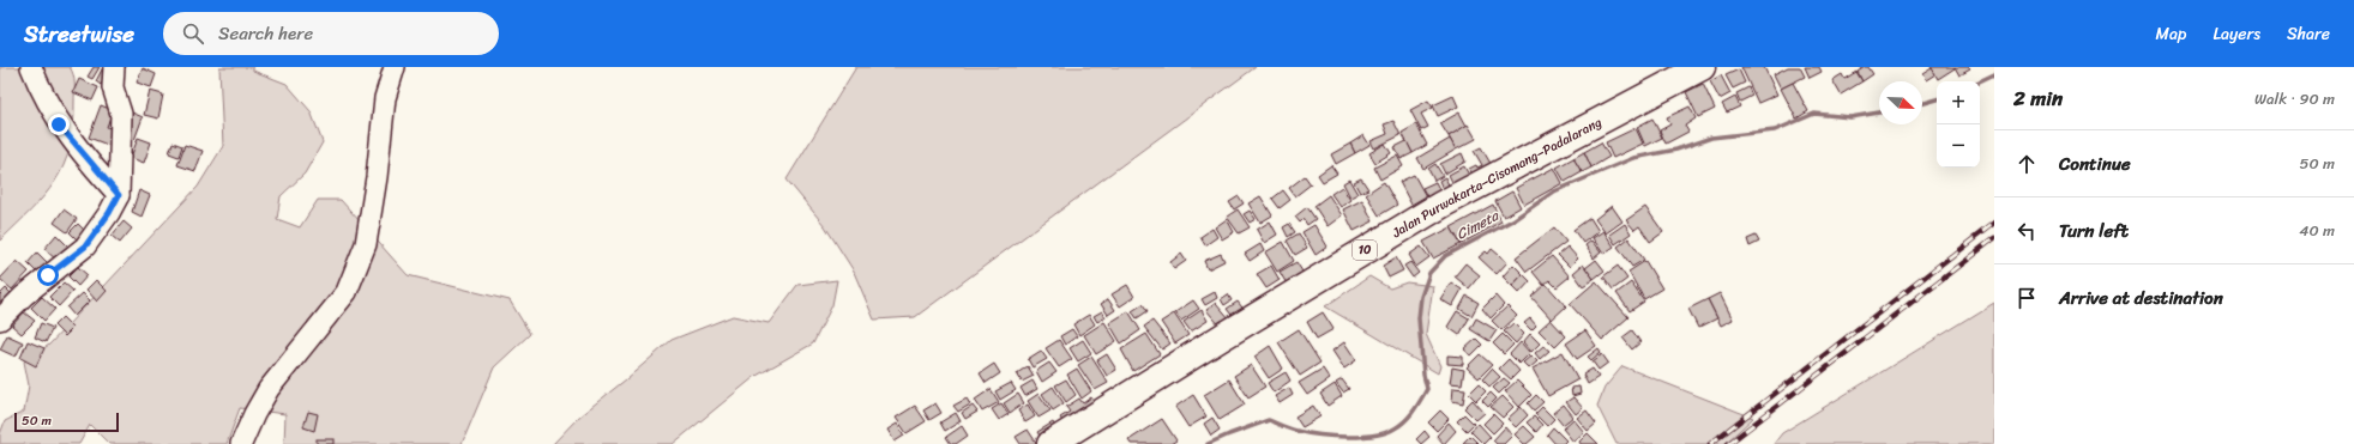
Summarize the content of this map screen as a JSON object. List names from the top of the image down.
{
  "streets": {
    "highway": ["Jalan Purwakarta–Cisomang–Padalarang", "10"]
  },
  "water": ["Cimeta"],
  "scale_bar": "50 m",
  "north": "bottom right",
  "page": {
    "header": "Streetwise",
    "search": "Search here",
    "nav": ["Map", "Layers", "Share"],
    "heading": ["2 min", "Walk · 90 m"],
    "map_buttons": ["+", "−"],
    "list": [
      ["Continue", "50 m"],
      ["Turn left", "40 m"],
      "Arrive at destination"
    ],
    "scale": "50 m"
  }
}
